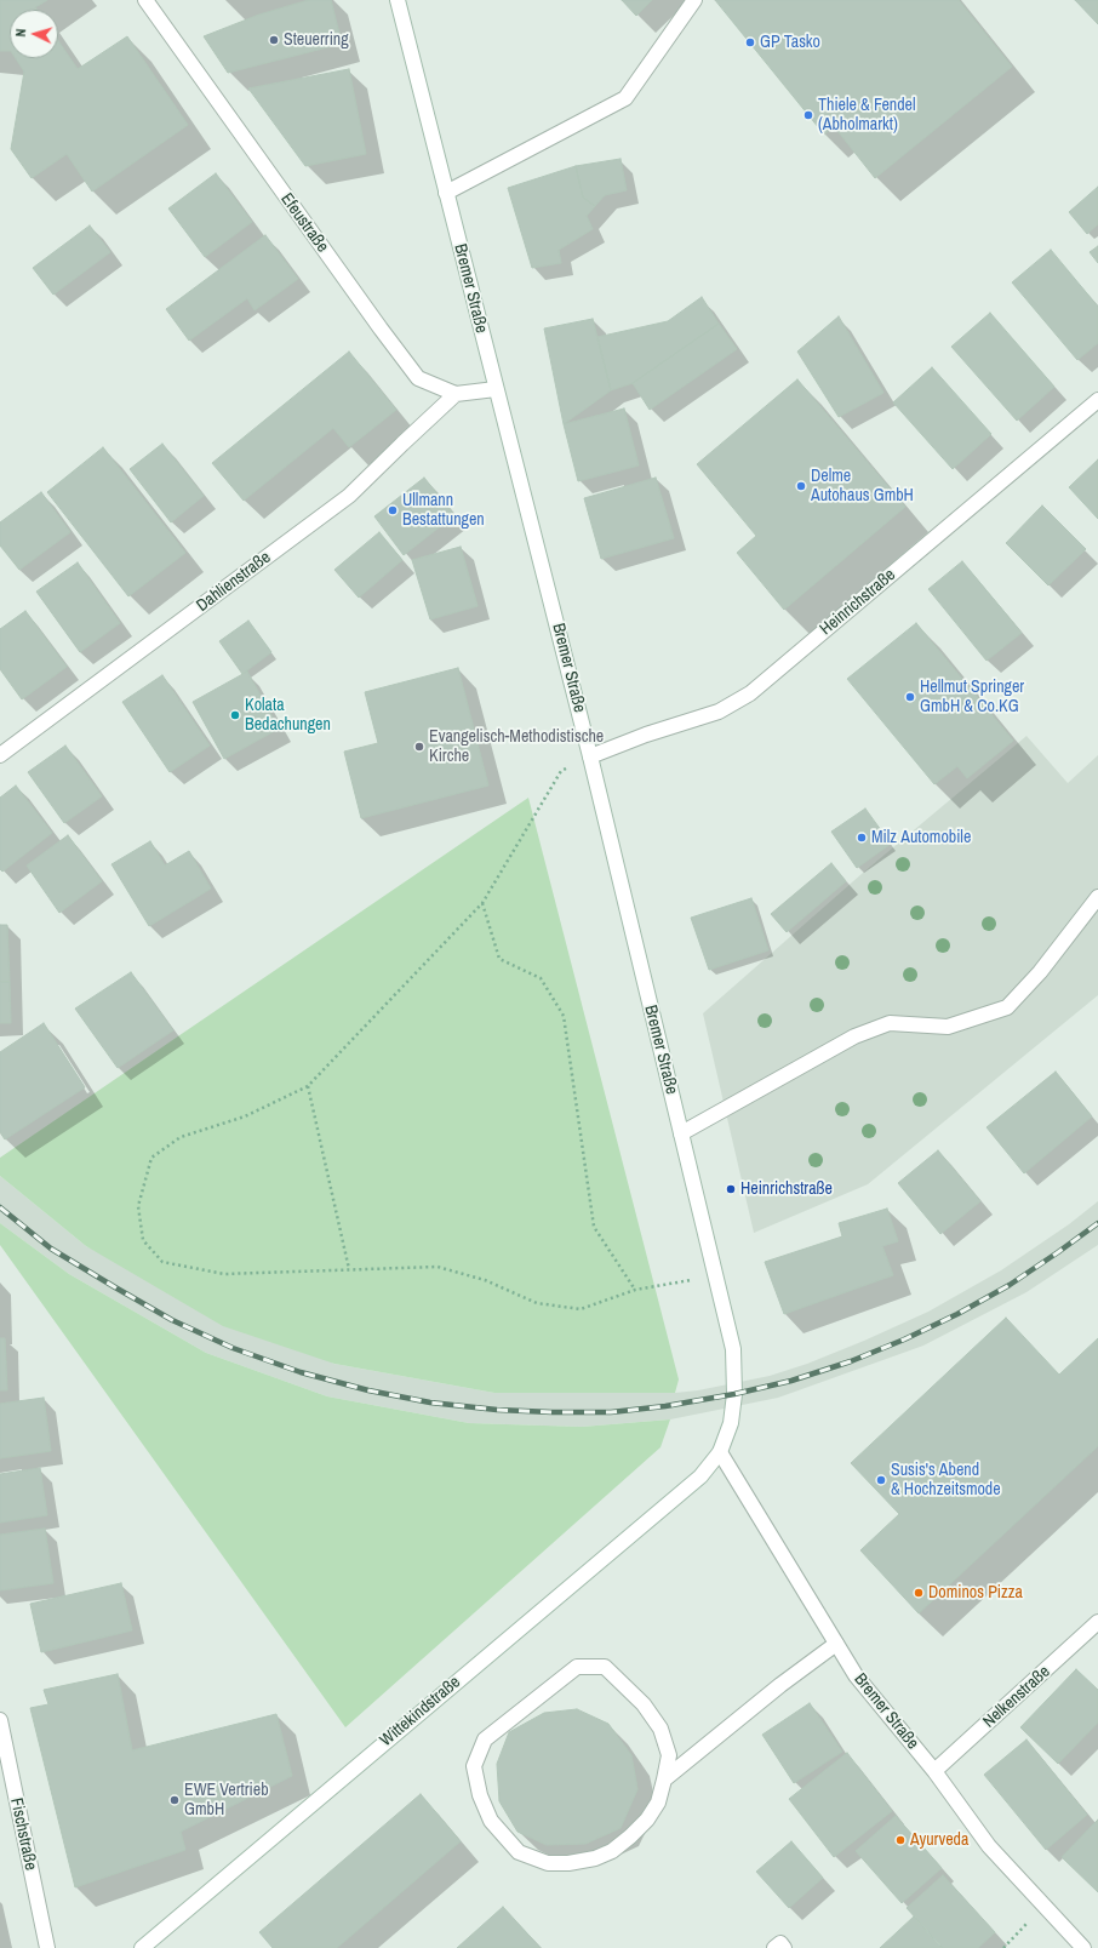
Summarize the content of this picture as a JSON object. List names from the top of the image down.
{
  "streets": {
    "street": [
      "Efeustraße",
      "Bremer Straße",
      "Dahlienstraße",
      "Heinrichstraße",
      "Nelkenstraße",
      "Wittekindstraße",
      "Fischstraße"
    ]
  },
  "crossings": [
    ["Efeustraße", "Bremer Straße"],
    ["Efeustraße", "Dahlienstraße"],
    ["Bremer Straße", "Heinrichstraße"],
    ["Bremer Straße", "Nelkenstraße"],
    ["Bremer Straße", "Wittekindstraße"]
  ],
  "places": [
    "Steuerring",
    "GP Tasko",
    "Thiele & Fendel (Abholmarkt)",
    "Delme Autohaus GmbH",
    "Ullmann Bestattungen",
    "Hellmut Springer GmbH & Co.KG",
    "Kolata Bedachungen",
    "Evangelisch-Methodistische Kirche",
    "Milz Automobile",
    "Heinrichstraße",
    "Susis's Abend & Hochzeitsmode",
    "Dominos Pizza",
    "EWE Vertrieb GmbH",
    "Ayurveda"
  ],
  "north": "left"
}
